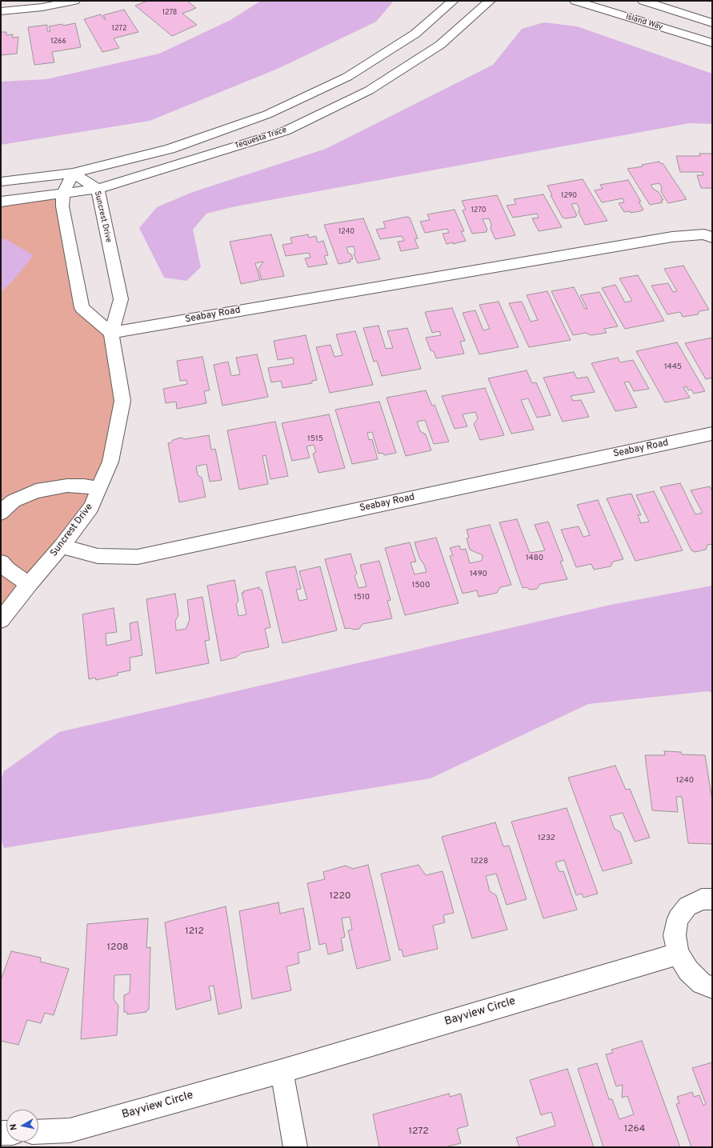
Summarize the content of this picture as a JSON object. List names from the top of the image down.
{
  "streets": {
    "street": [
      "Island Way",
      "Tequesta Trace",
      "Suncrest Drive",
      "Seabay Road",
      "Bayview Circle"
    ]
  },
  "crossings": [
    ["Tequesta Trace", "Suncrest Drive"],
    ["Suncrest Drive", "Seabay Road"]
  ],
  "house_numbers": [
    "1278",
    "1272",
    "1266",
    "1290",
    "1270",
    "1240",
    "1445",
    "1515",
    "1480",
    "1490",
    "1500",
    "1510",
    "1240",
    "1232",
    "1228",
    "1220",
    "1212",
    "1208",
    "1264",
    "1272"
  ],
  "north": "left"
}
